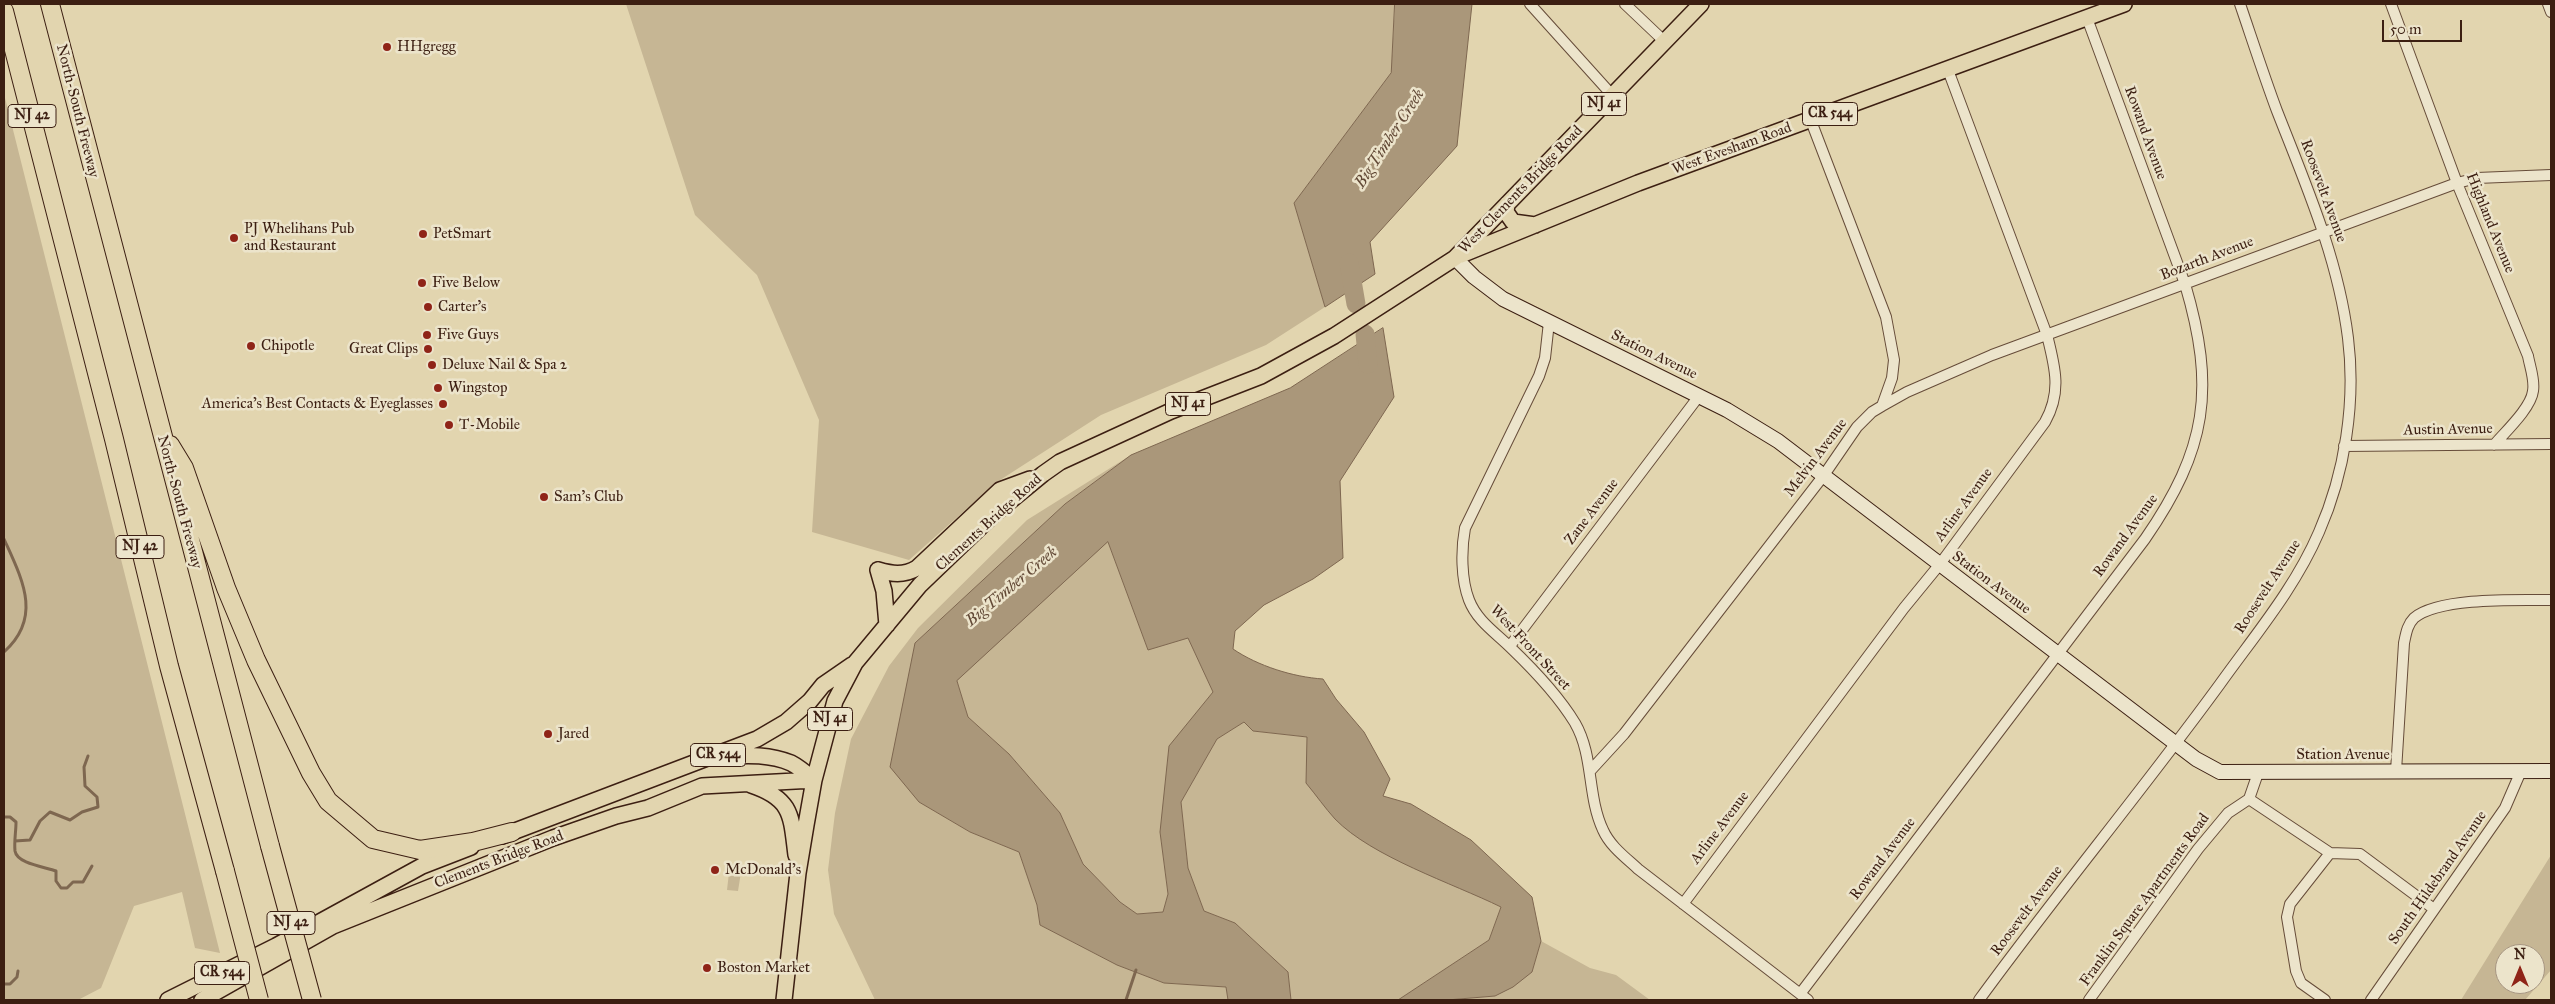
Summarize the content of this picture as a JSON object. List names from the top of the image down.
{
  "streets": {
    "highway": ["North-South Freeway", "NJ 42"],
    "main road": [
      "NJ 41",
      "CR 544",
      "West Evesham Road",
      "West Clements Bridge Road",
      "Clements Bridge Road"
    ],
    "street": [
      "Rowand Avenue",
      "Roosevelt Avenue",
      "Highland Avenue",
      "Bozarth Avenue",
      "Station Avenue",
      "Austin Avenue",
      "Melvin Avenue",
      "Arline Avenue",
      "Zane Avenue",
      "West Front Street",
      "South Hildebrand Avenue",
      "Franklin Square Apartments Road"
    ]
  },
  "crossings": [
    ["NJ 41", "Clements Bridge Road"],
    ["Rowand Avenue", "West Evesham Road"],
    ["Rowand Avenue", "Bozarth Avenue"],
    ["Rowand Avenue", "Station Avenue"],
    ["Rowand Avenue", "West Front Street"],
    ["West Evesham Road", "West Clements Bridge Road"],
    ["West Evesham Road", "Station Avenue"],
    ["West Evesham Road", "Arline Avenue"],
    ["West Clements Bridge Road", "Station Avenue"],
    ["West Clements Bridge Road", "Clements Bridge Road"],
    ["Roosevelt Avenue", "Bozarth Avenue"],
    ["Roosevelt Avenue", "Station Avenue"],
    ["Roosevelt Avenue", "Austin Avenue"],
    ["Highland Avenue", "Bozarth Avenue"],
    ["Highland Avenue", "Austin Avenue"],
    ["Bozarth Avenue", "Melvin Avenue"],
    ["Bozarth Avenue", "Arline Avenue"],
    ["Station Avenue", "Melvin Avenue"],
    ["Station Avenue", "Arline Avenue"],
    ["Station Avenue", "Zane Avenue"],
    ["Station Avenue", "West Front Street"],
    ["Station Avenue", "South Hildebrand Avenue"],
    ["Melvin Avenue", "West Front Street"],
    ["Arline Avenue", "West Front Street"],
    ["Zane Avenue", "West Front Street"]
  ],
  "water": ["Big Timber Creek"],
  "places": [
    "HHgregg",
    "PetSmart",
    "PJ Whelihans Pub and Restaurant",
    "Five Below",
    "Carter's",
    "Five Guys",
    "Chipotle",
    "Great Clips",
    "Deluxe Nail & Spa 2",
    "Wingstop",
    "America's Best Contacts & Eyeglasses",
    "T-Mobile",
    "Sam's Club",
    "Jared",
    "McDonald's",
    "Boston Market"
  ],
  "scale_bar": "50 m",
  "north": "top"
}
